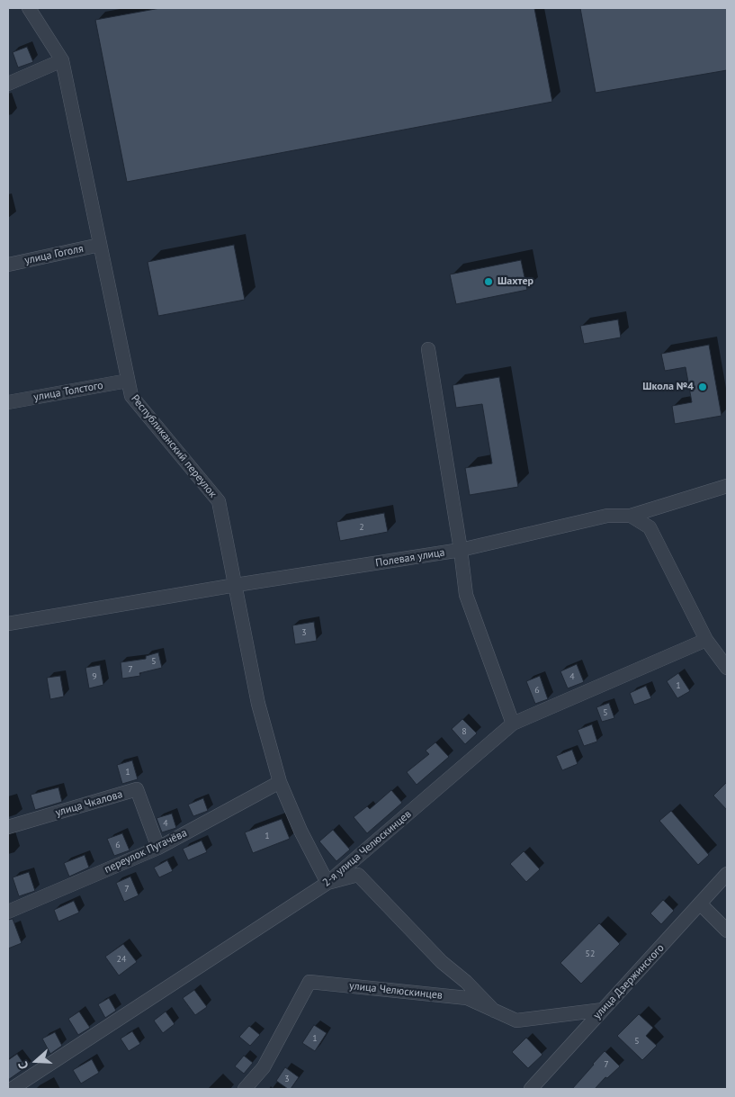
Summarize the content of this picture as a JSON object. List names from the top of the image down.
{
  "streets": {
    "street": [
      "улица Гоголя",
      "улица Толстого",
      "Республиканский переулок",
      "Полевая улица",
      "улица Чкалова",
      "2-я улица Челюскинцев",
      "переулок Пугачёва",
      "улица Дзержинского",
      "улица Челюскинцев"
    ]
  },
  "crossings": [
    ["улица Гоголя", "Республиканский переулок"],
    ["улица Толстого", "Республиканский переулок"],
    ["Республиканский переулок", "Полевая улица"],
    ["Республиканский переулок", "2-я улица Челюскинцев"],
    ["Республиканский переулок", "переулок Пугачёва"],
    ["улица Чкалова", "переулок Пугачёва"],
    ["улица Дзержинского", "улица Челюскинцев"]
  ],
  "places": ["Шахтер", "Школа №4"],
  "house_numbers": [
    "2",
    "3",
    "5",
    "7",
    "9",
    "4",
    "1",
    "6",
    "5",
    "8",
    "1",
    "4",
    "1",
    "6",
    "7",
    "52",
    "24",
    "1",
    "5",
    "7",
    "3"
  ],
  "north": "left"
}
